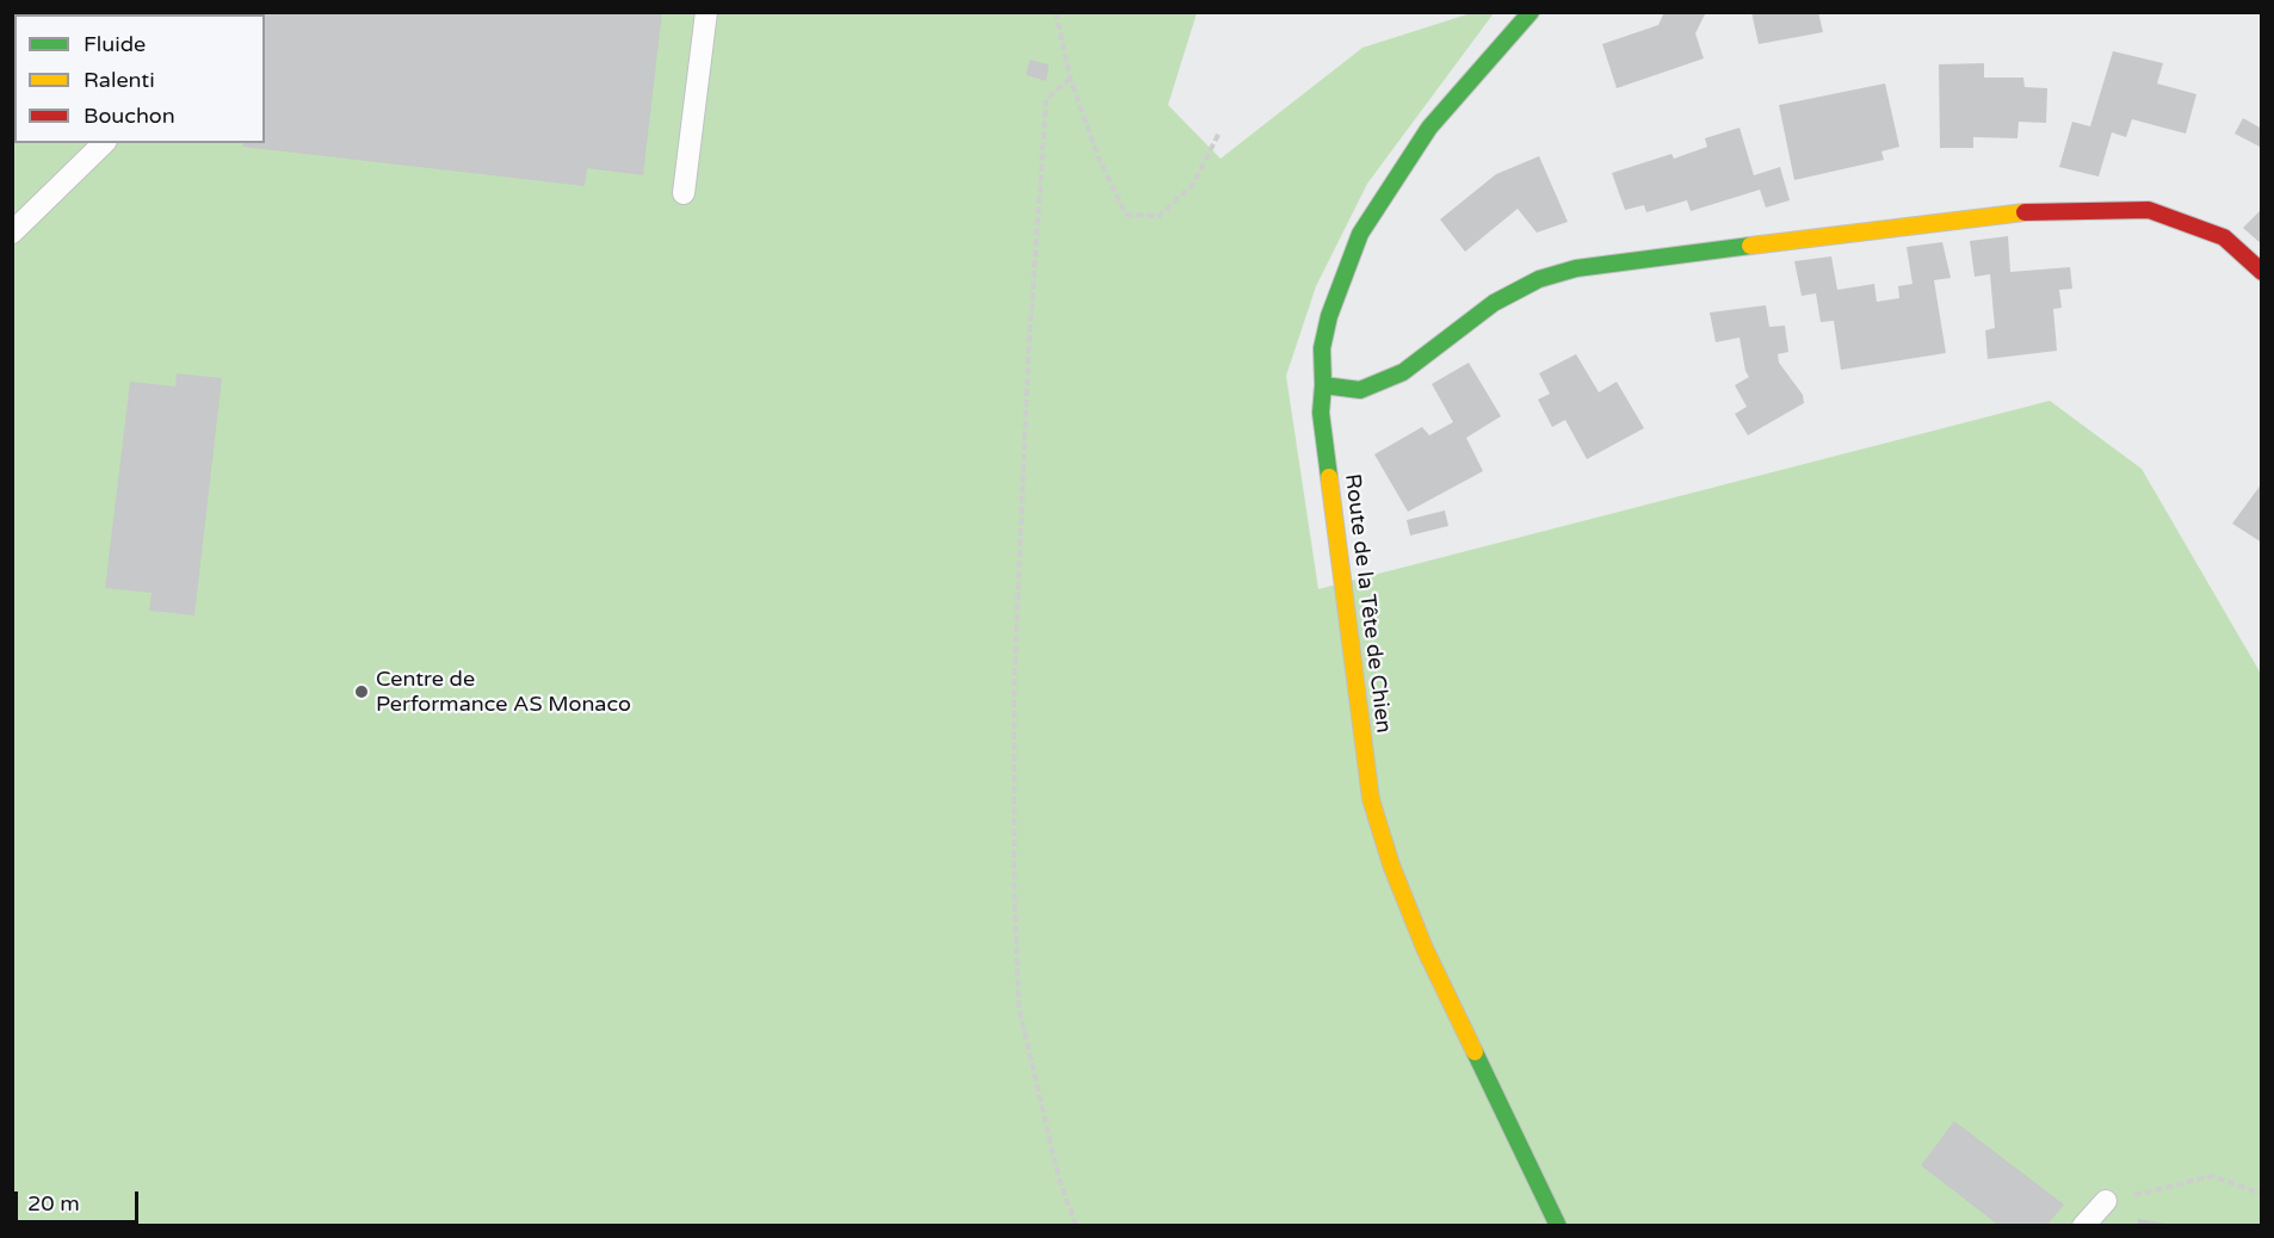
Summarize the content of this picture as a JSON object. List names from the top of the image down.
{
  "streets": {
    "street": ["Route de la Tête de Chien"]
  },
  "places": ["Centre de Performance AS Monaco"],
  "legend": ["Fluide", "Ralenti", "Bouchon"],
  "scale_bar": "20 m"
}
